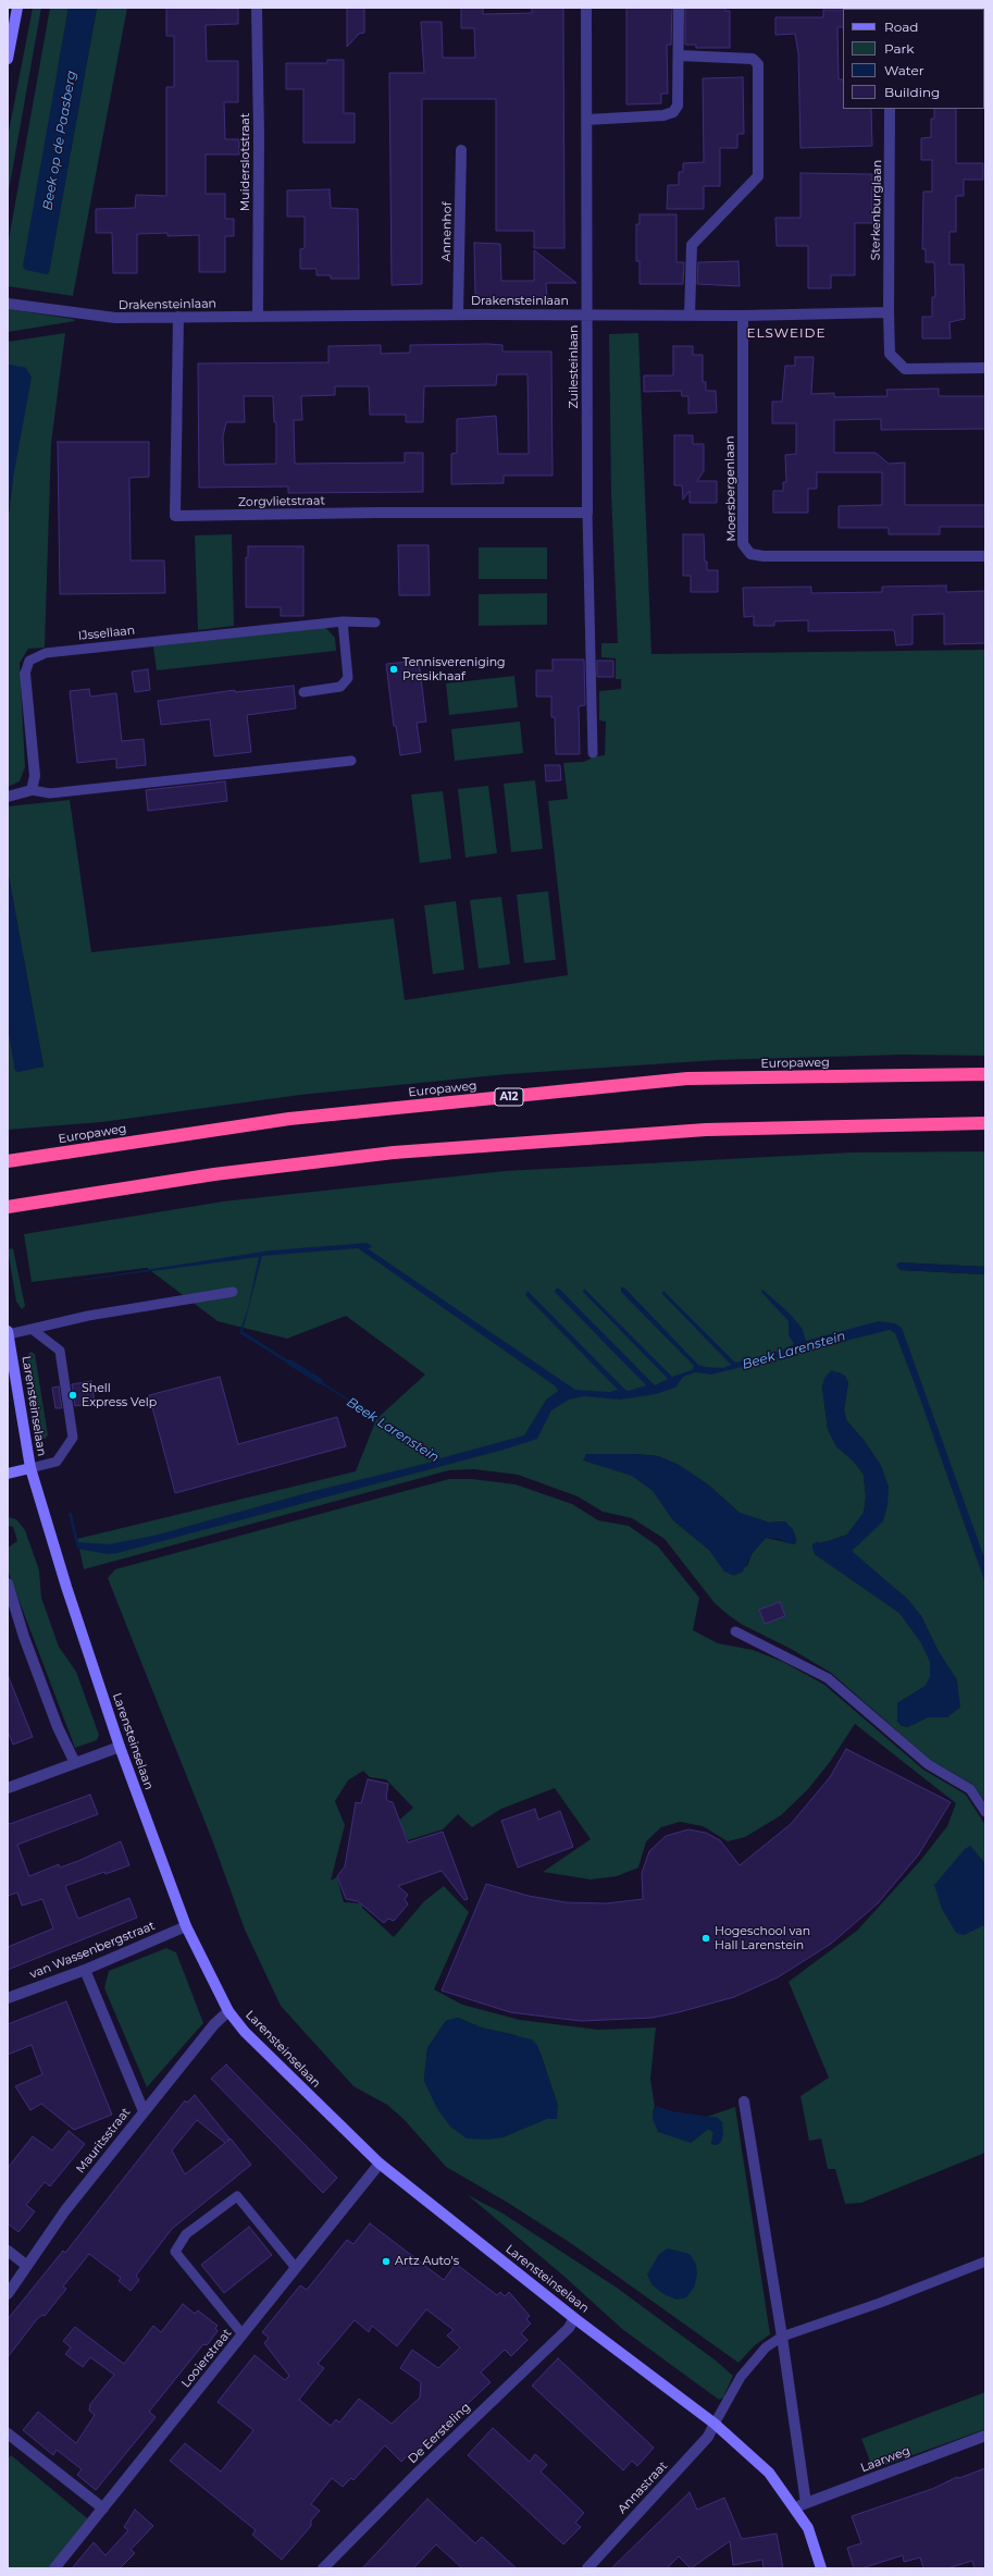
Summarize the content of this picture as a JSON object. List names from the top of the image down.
{
  "streets": {
    "highway": ["Europaweg", "A12"],
    "main road": ["Larensteinselaan"],
    "street": [
      "Muiderslotstraat",
      "Sterkenburglaan",
      "Annenhof",
      "Drakensteinlaan",
      "Zuilesteinlaan",
      "Moersbergenlaan",
      "Zorgvlietstraat",
      "IJssellaan",
      "van Wassenbergstraat",
      "Mauritsstraat",
      "Looierstraat",
      "De Eersteling",
      "Laarweg",
      "Annastraat"
    ]
  },
  "crossings": [
    ["Muiderslotstraat", "Drakensteinlaan"],
    ["Sterkenburglaan", "Drakensteinlaan"],
    ["Annenhof", "Drakensteinlaan"],
    ["Drakensteinlaan", "Zuilesteinlaan"],
    ["Drakensteinlaan", "Moersbergenlaan"],
    ["Drakensteinlaan", "Zorgvlietstraat"],
    ["Zuilesteinlaan", "Zorgvlietstraat"],
    ["Larensteinselaan", "van Wassenbergstraat"],
    ["Larensteinselaan", "Mauritsstraat"],
    ["Larensteinselaan", "Looierstraat"],
    ["Larensteinselaan", "De Eersteling"],
    ["Larensteinselaan", "Laarweg"],
    ["Larensteinselaan", "Annastraat"]
  ],
  "districts": ["ELSWEIDE"],
  "water": ["Beek op de Paasberg", "Beek Larenstein"],
  "places": [
    "Tennisvereniging Presikhaaf",
    "Shell Express Velp",
    "Hogeschool van Hall Larenstein",
    "Artz Auto's"
  ],
  "legend": [
    "Road",
    "Park",
    "Water",
    "Building"
  ]
}
